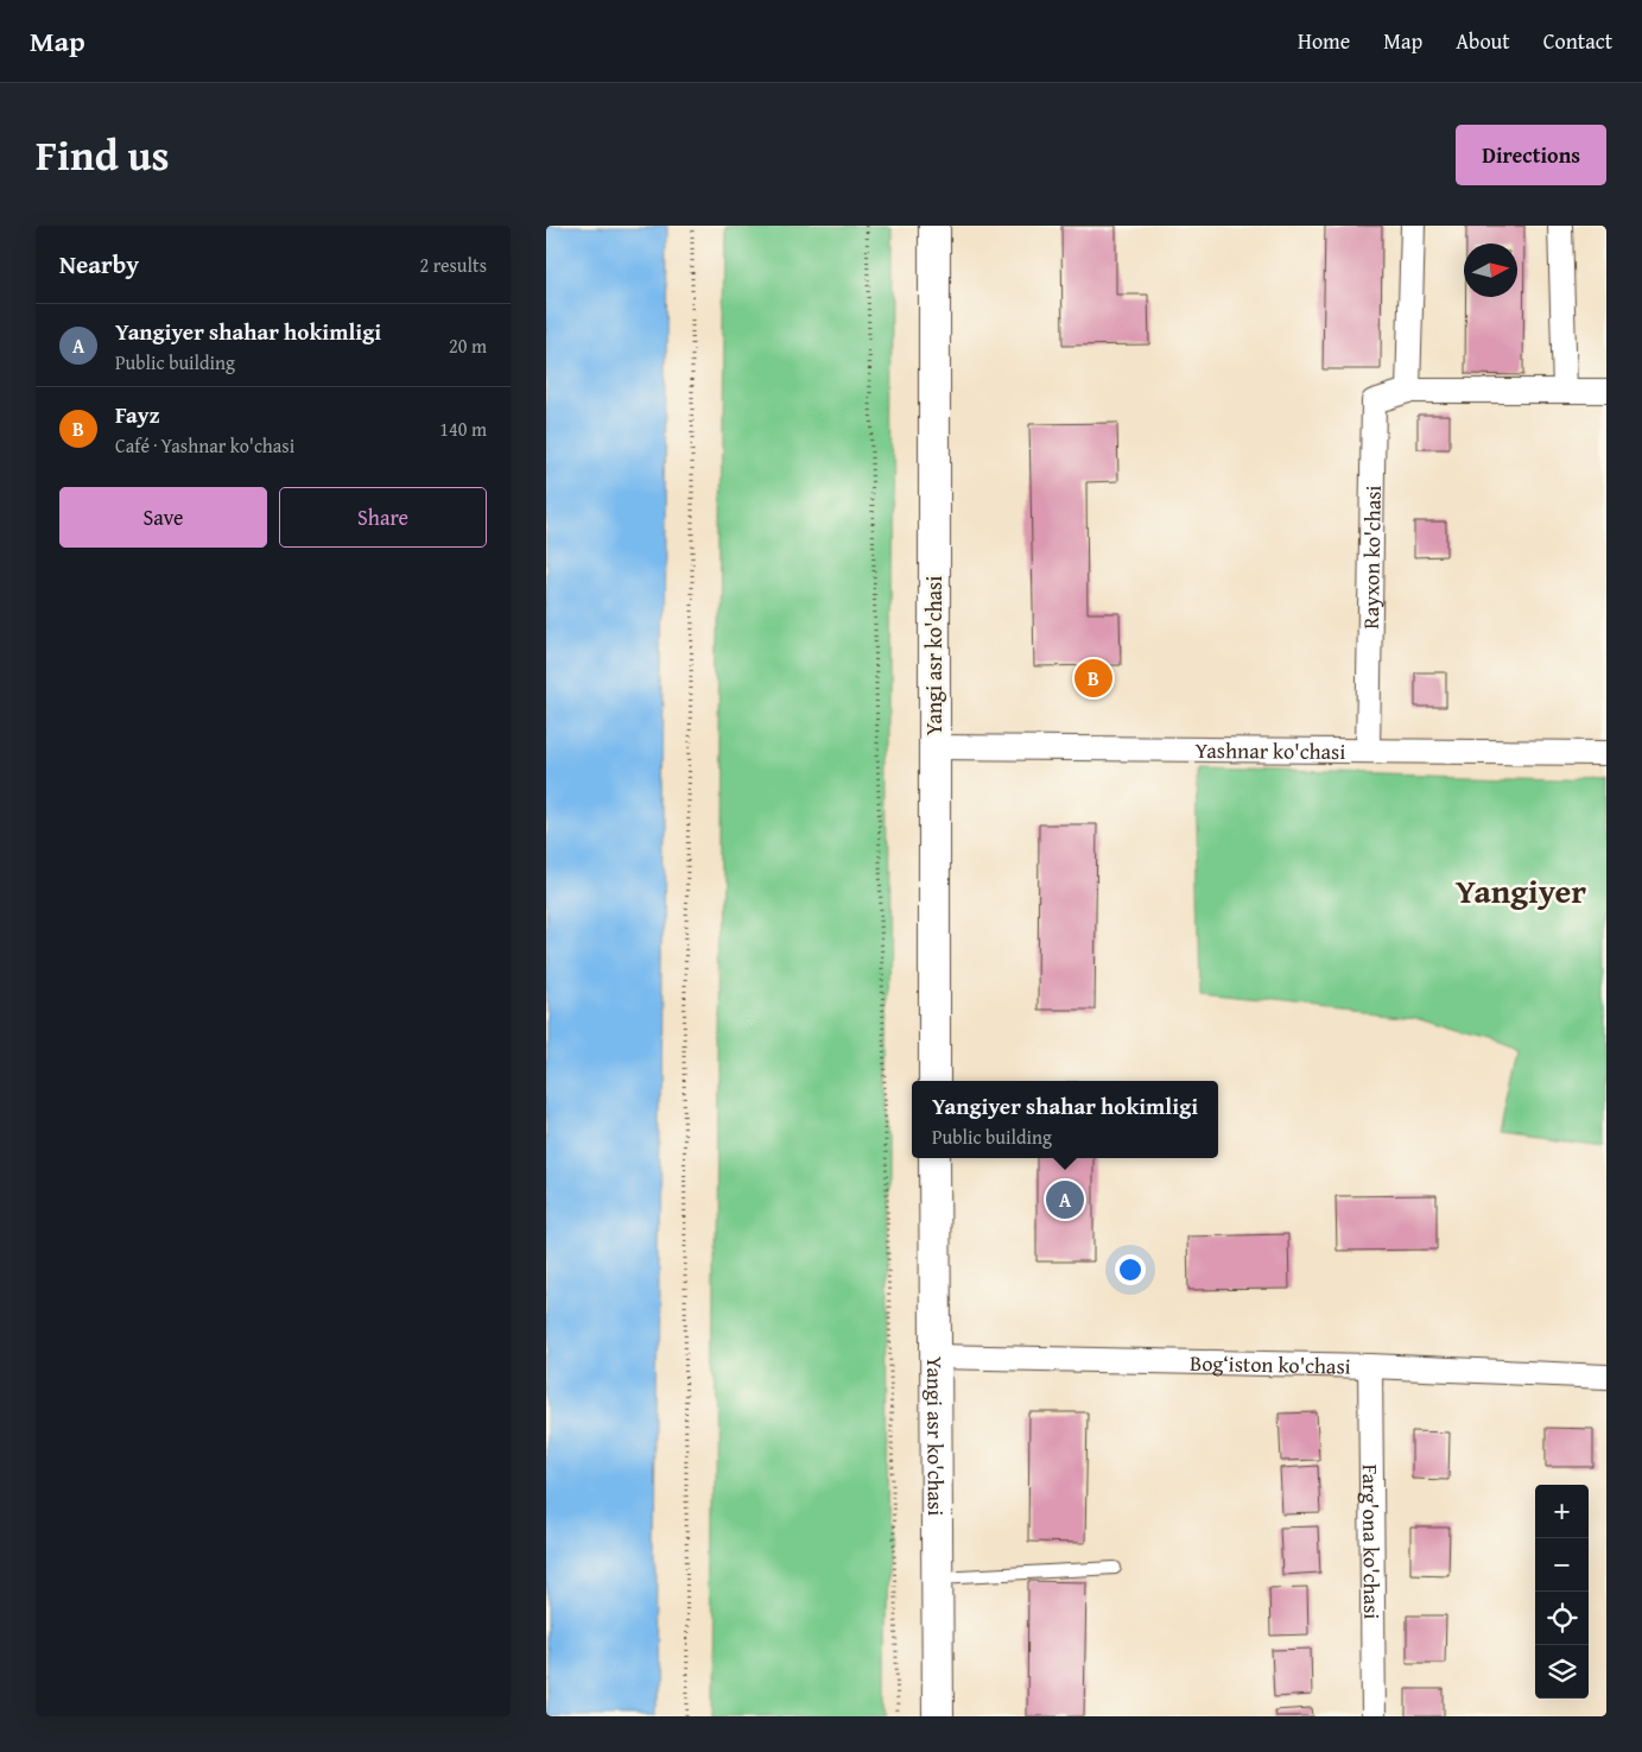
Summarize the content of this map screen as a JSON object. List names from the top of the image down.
{
  "streets": {
    "street": [
      "Rayxon ko'chasi",
      "Yangi asr ko'chasi",
      "Yashnar ko'chasi",
      "Bog‘iston ko'chasi",
      "Farg'ona ko'chasi"
    ]
  },
  "crossings": [
    ["Rayxon ko'chasi", "Yashnar ko'chasi"],
    ["Yangi asr ko'chasi", "Yashnar ko'chasi"],
    ["Yangi asr ko'chasi", "Bog‘iston ko'chasi"],
    ["Bog‘iston ko'chasi", "Farg'ona ko'chasi"]
  ],
  "districts": ["Yangiyer"],
  "north": "right",
  "page": {
    "header": "Map",
    "nav": [
      "Home",
      "Map",
      "About",
      "Contact"
    ],
    "title": "Find us",
    "buttons": [
      "Directions",
      ["Save", "Share"]
    ],
    "heading": ["Nearby", "2 results"],
    "list": [
      {
        "mark": "A",
        "name": "Yangiyer shahar hokimligi",
        "note": "Public building",
        "value": "20 m"
      },
      {
        "mark": "B",
        "name": "Fayz",
        "note": "Café · Yashnar ko'chasi",
        "value": "140 m"
      }
    ],
    "pins": ["B", "A"],
    "popup": ["Yangiyer shahar hokimligi", "Public building"],
    "map_buttons": ["+", "−"]
  }
}
